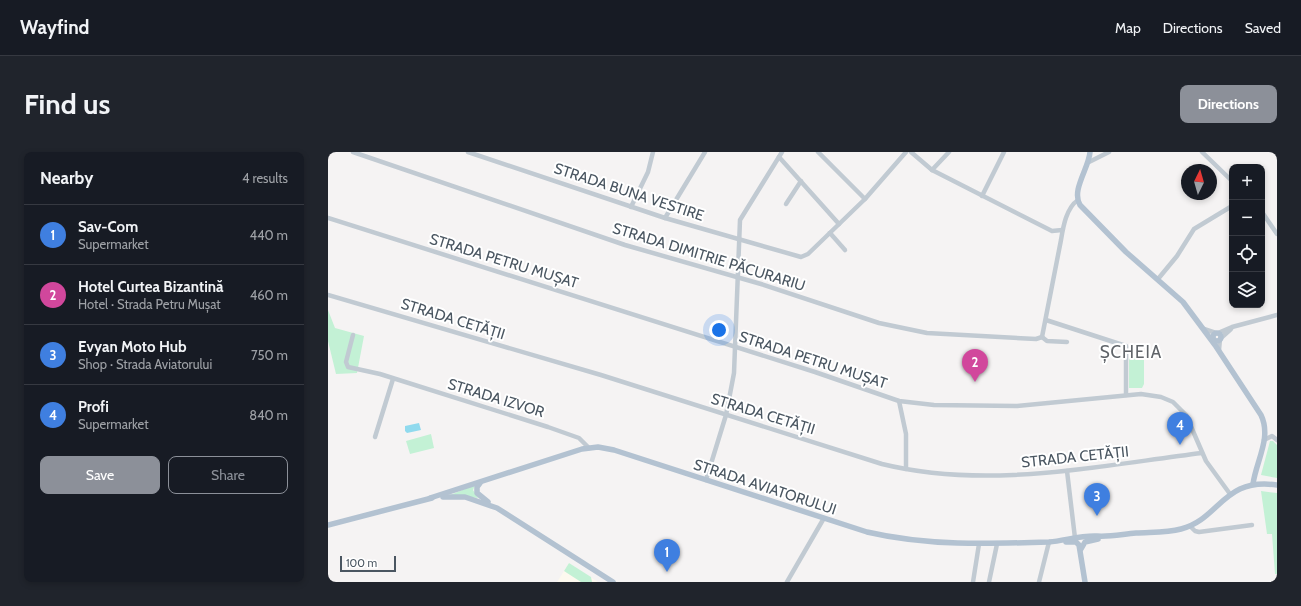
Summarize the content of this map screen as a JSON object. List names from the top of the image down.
{
  "streets": {
    "main road": ["STRADA AVIATORULUI"],
    "street": [
      "STRADA BUNA VESTIRE",
      "STRADA DIMITRIE PĂCURARIU",
      "STRADA PETRU MUȘAT",
      "STRADA CETĂȚII",
      "STRADA IZVOR"
    ]
  },
  "crossings": [
    ["STRADA PETRU MUȘAT", "STRADA CETĂȚII"],
    ["STRADA IZVOR", "STRADA AVIATORULUI"]
  ],
  "districts": ["ȘCHEIA"],
  "scale_bar": "100 m",
  "north": "top",
  "page": {
    "header": "Wayfind",
    "nav": ["Map", "Directions", "Saved"],
    "buttons": [
      "Directions",
      ["Save", "Share"]
    ],
    "title": "Find us",
    "heading": ["Nearby", "4 results"],
    "map_buttons": ["+", "−"],
    "list": [
      {
        "mark": "1",
        "name": "Sav-Com",
        "note": "Supermarket",
        "value": "440 m"
      },
      {
        "mark": "2",
        "name": "Hotel Curtea Bizantină",
        "note": "Hotel · Strada Petru Mușat",
        "value": "460 m"
      },
      {
        "mark": "3",
        "name": "Evyan Moto Hub",
        "note": "Shop · Strada Aviatorului",
        "value": "750 m"
      },
      {
        "mark": "4",
        "name": "Profi",
        "note": "Supermarket",
        "value": "840 m"
      }
    ],
    "pins": [
      "2",
      "4",
      "3",
      "1"
    ],
    "scale": "100 m"
  }
}
